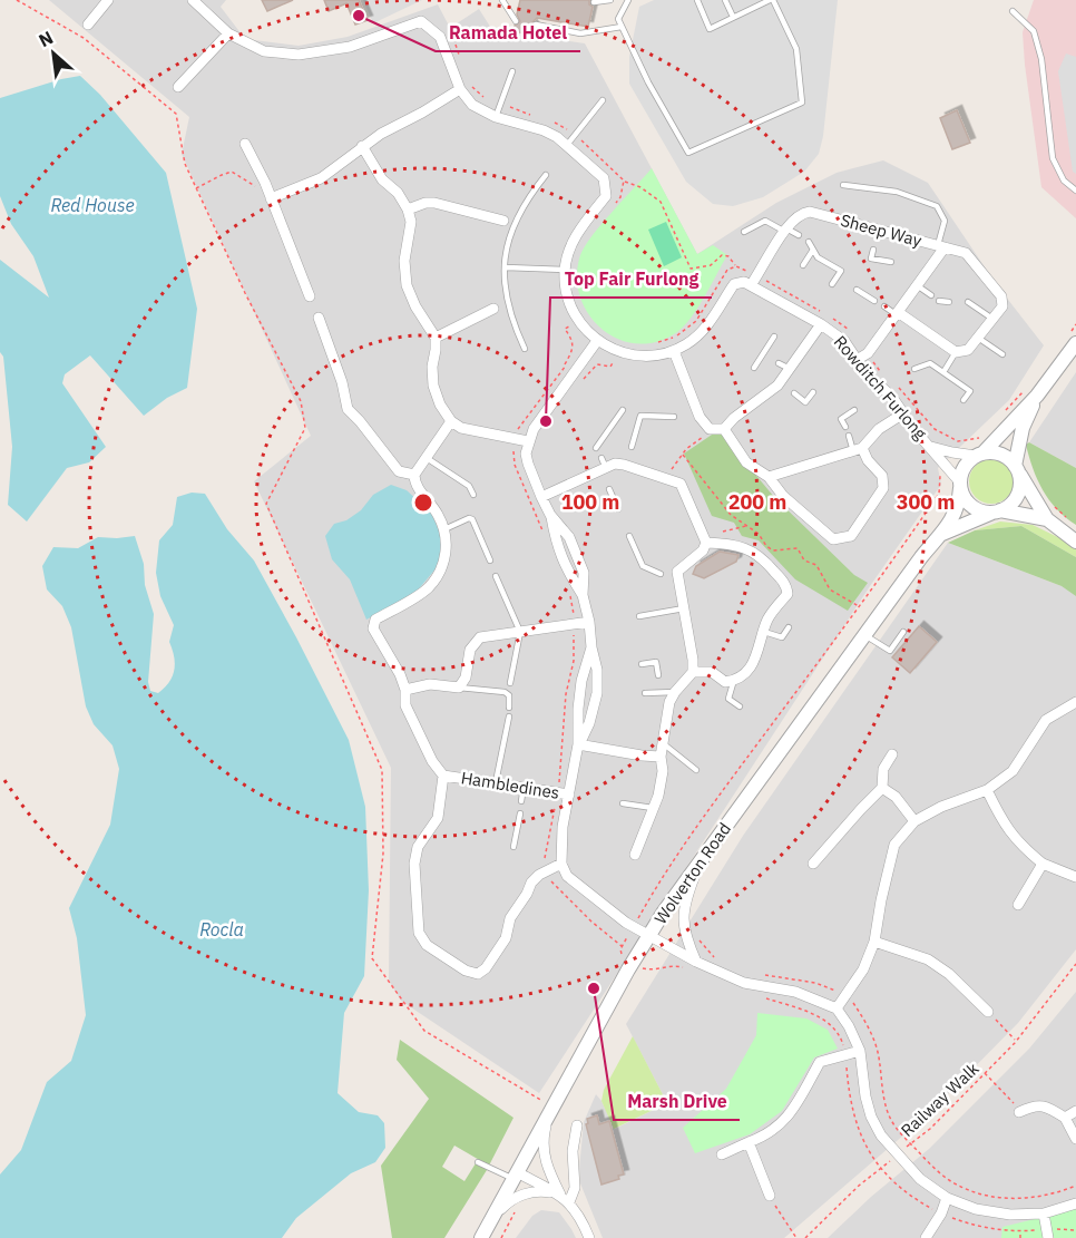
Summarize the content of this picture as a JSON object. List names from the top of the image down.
{
  "streets": {
    "street": [
      "Sheep Way",
      "Rowditch Furlong",
      "Hambledines",
      "Wolverton Road"
    ],
    "path": ["Railway Walk"]
  },
  "crossings": [
    ["Sheep Way", "Rowditch Furlong"],
    ["Rowditch Furlong", "Wolverton Road"]
  ],
  "water": ["Red House", "Rocla"],
  "places": ["Ramada Hotel", "Top Fair Furlong", "Marsh Drive"],
  "north": "top left",
  "rings": ["100 m", "200 m", "300 m"]
}
